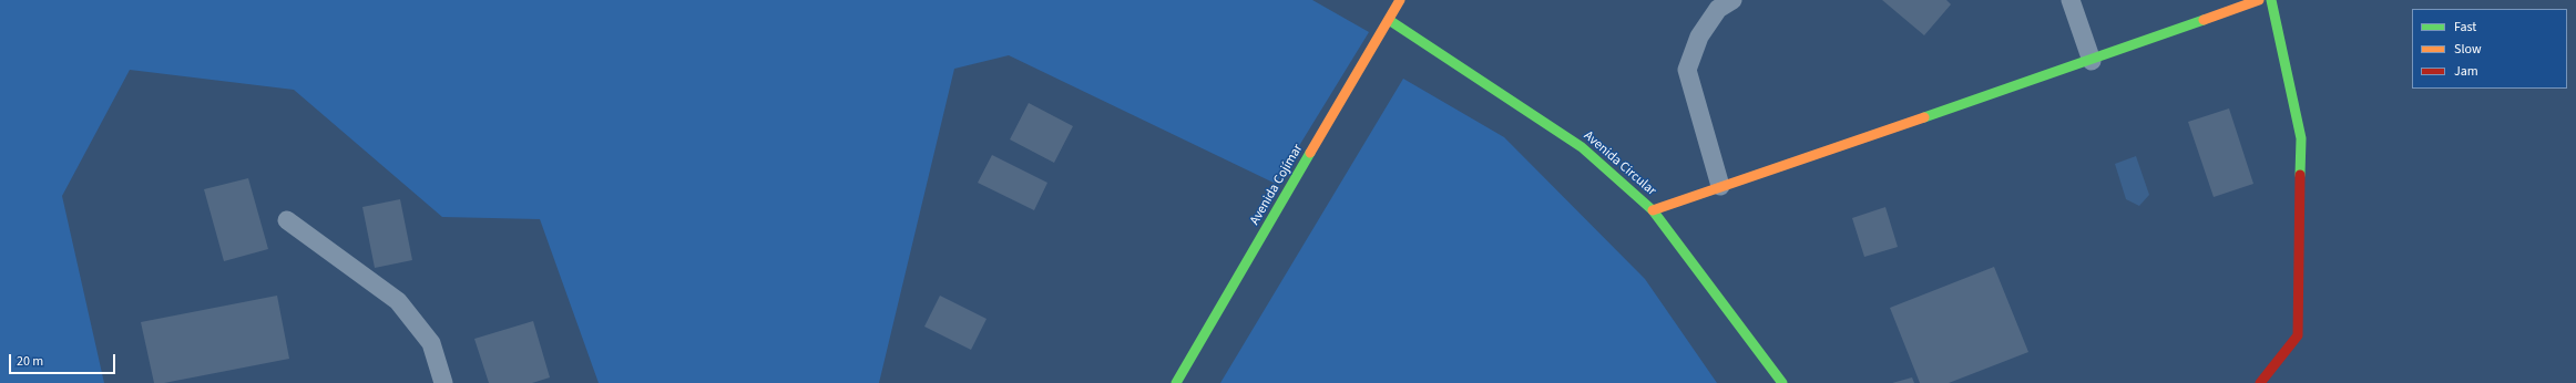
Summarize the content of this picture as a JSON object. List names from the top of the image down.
{
  "streets": {
    "street": ["Avenida Circular", "Avenida Cojímar"]
  },
  "crossings": [
    ["Avenida Circular", "Avenida Cojímar"]
  ],
  "legend": ["Fast", "Slow", "Jam"],
  "scale_bar": "20 m"
}
